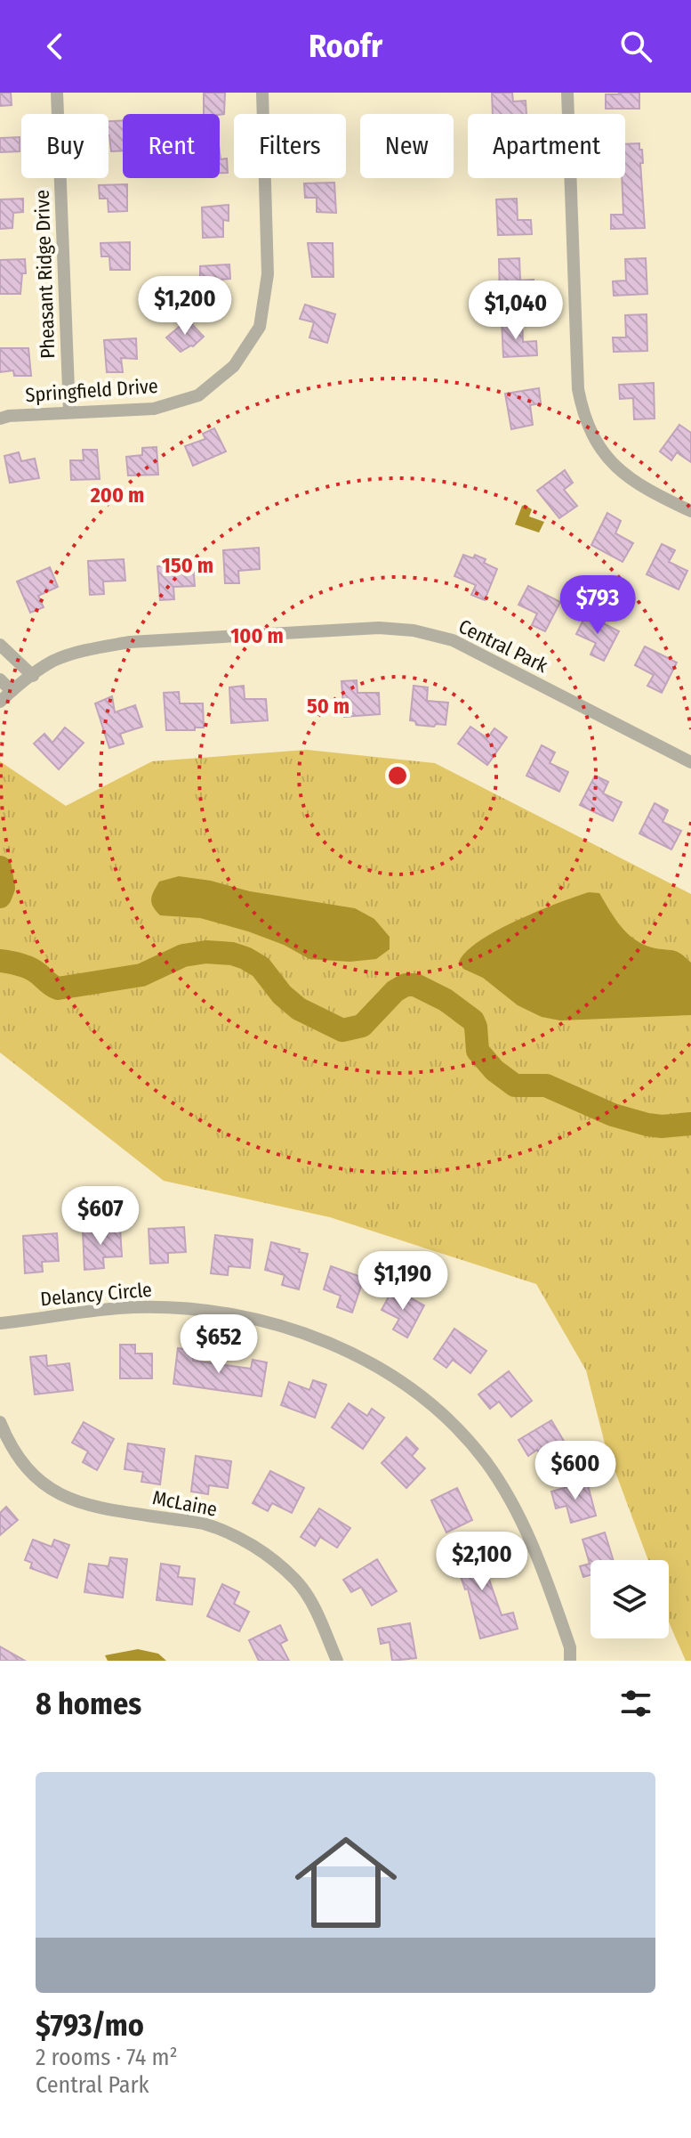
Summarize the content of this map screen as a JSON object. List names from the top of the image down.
{
  "streets": {
    "street": [
      "Pheasant Ridge Drive",
      "Springfield Drive",
      "Central Park",
      "Delancy Circle",
      "McLaine"
    ]
  },
  "crossings": [
    ["Pheasant Ridge Drive", "Springfield Drive"]
  ],
  "page": {
    "header": "Roofr",
    "chip": [
      "Buy",
      "Rent",
      "Filters",
      "New",
      "Apartment"
    ],
    "price": [
      "$1,200",
      "$1,040",
      "$793",
      "$607",
      "$1,190",
      "$652",
      "$600",
      "$2,100"
    ],
    "heading": "8 homes",
    "list": [
      {
        "name": "$793/mo",
        "note": "2 rooms · 74 m² · Central Park"
      }
    ]
  },
  "rings": [
    "200 m",
    "150 m",
    "100 m",
    "50 m"
  ]
}
